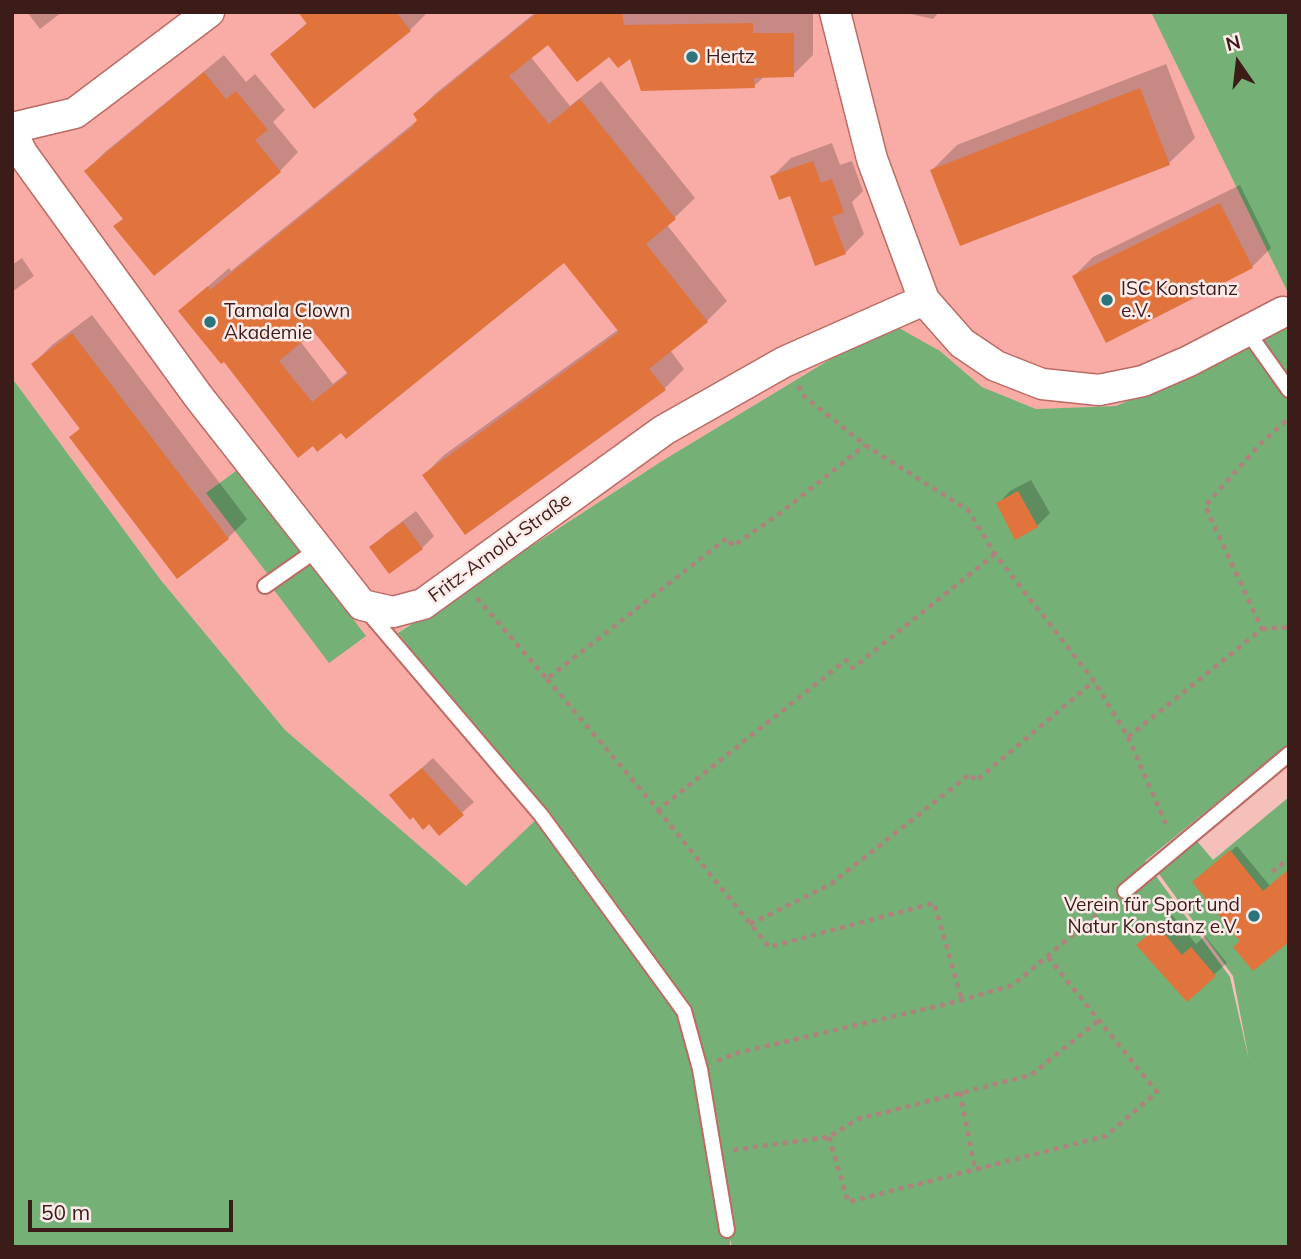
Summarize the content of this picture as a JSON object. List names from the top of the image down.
{
  "streets": {
    "street": ["Fritz-Arnold-Straße"]
  },
  "places": [
    "Hertz",
    "ISC Konstanz e.V.",
    "Tamala Clown Akademie",
    "Verein für Sport und Natur Konstanz e.V."
  ],
  "scale_bar": "50 m",
  "north": "top"
}
